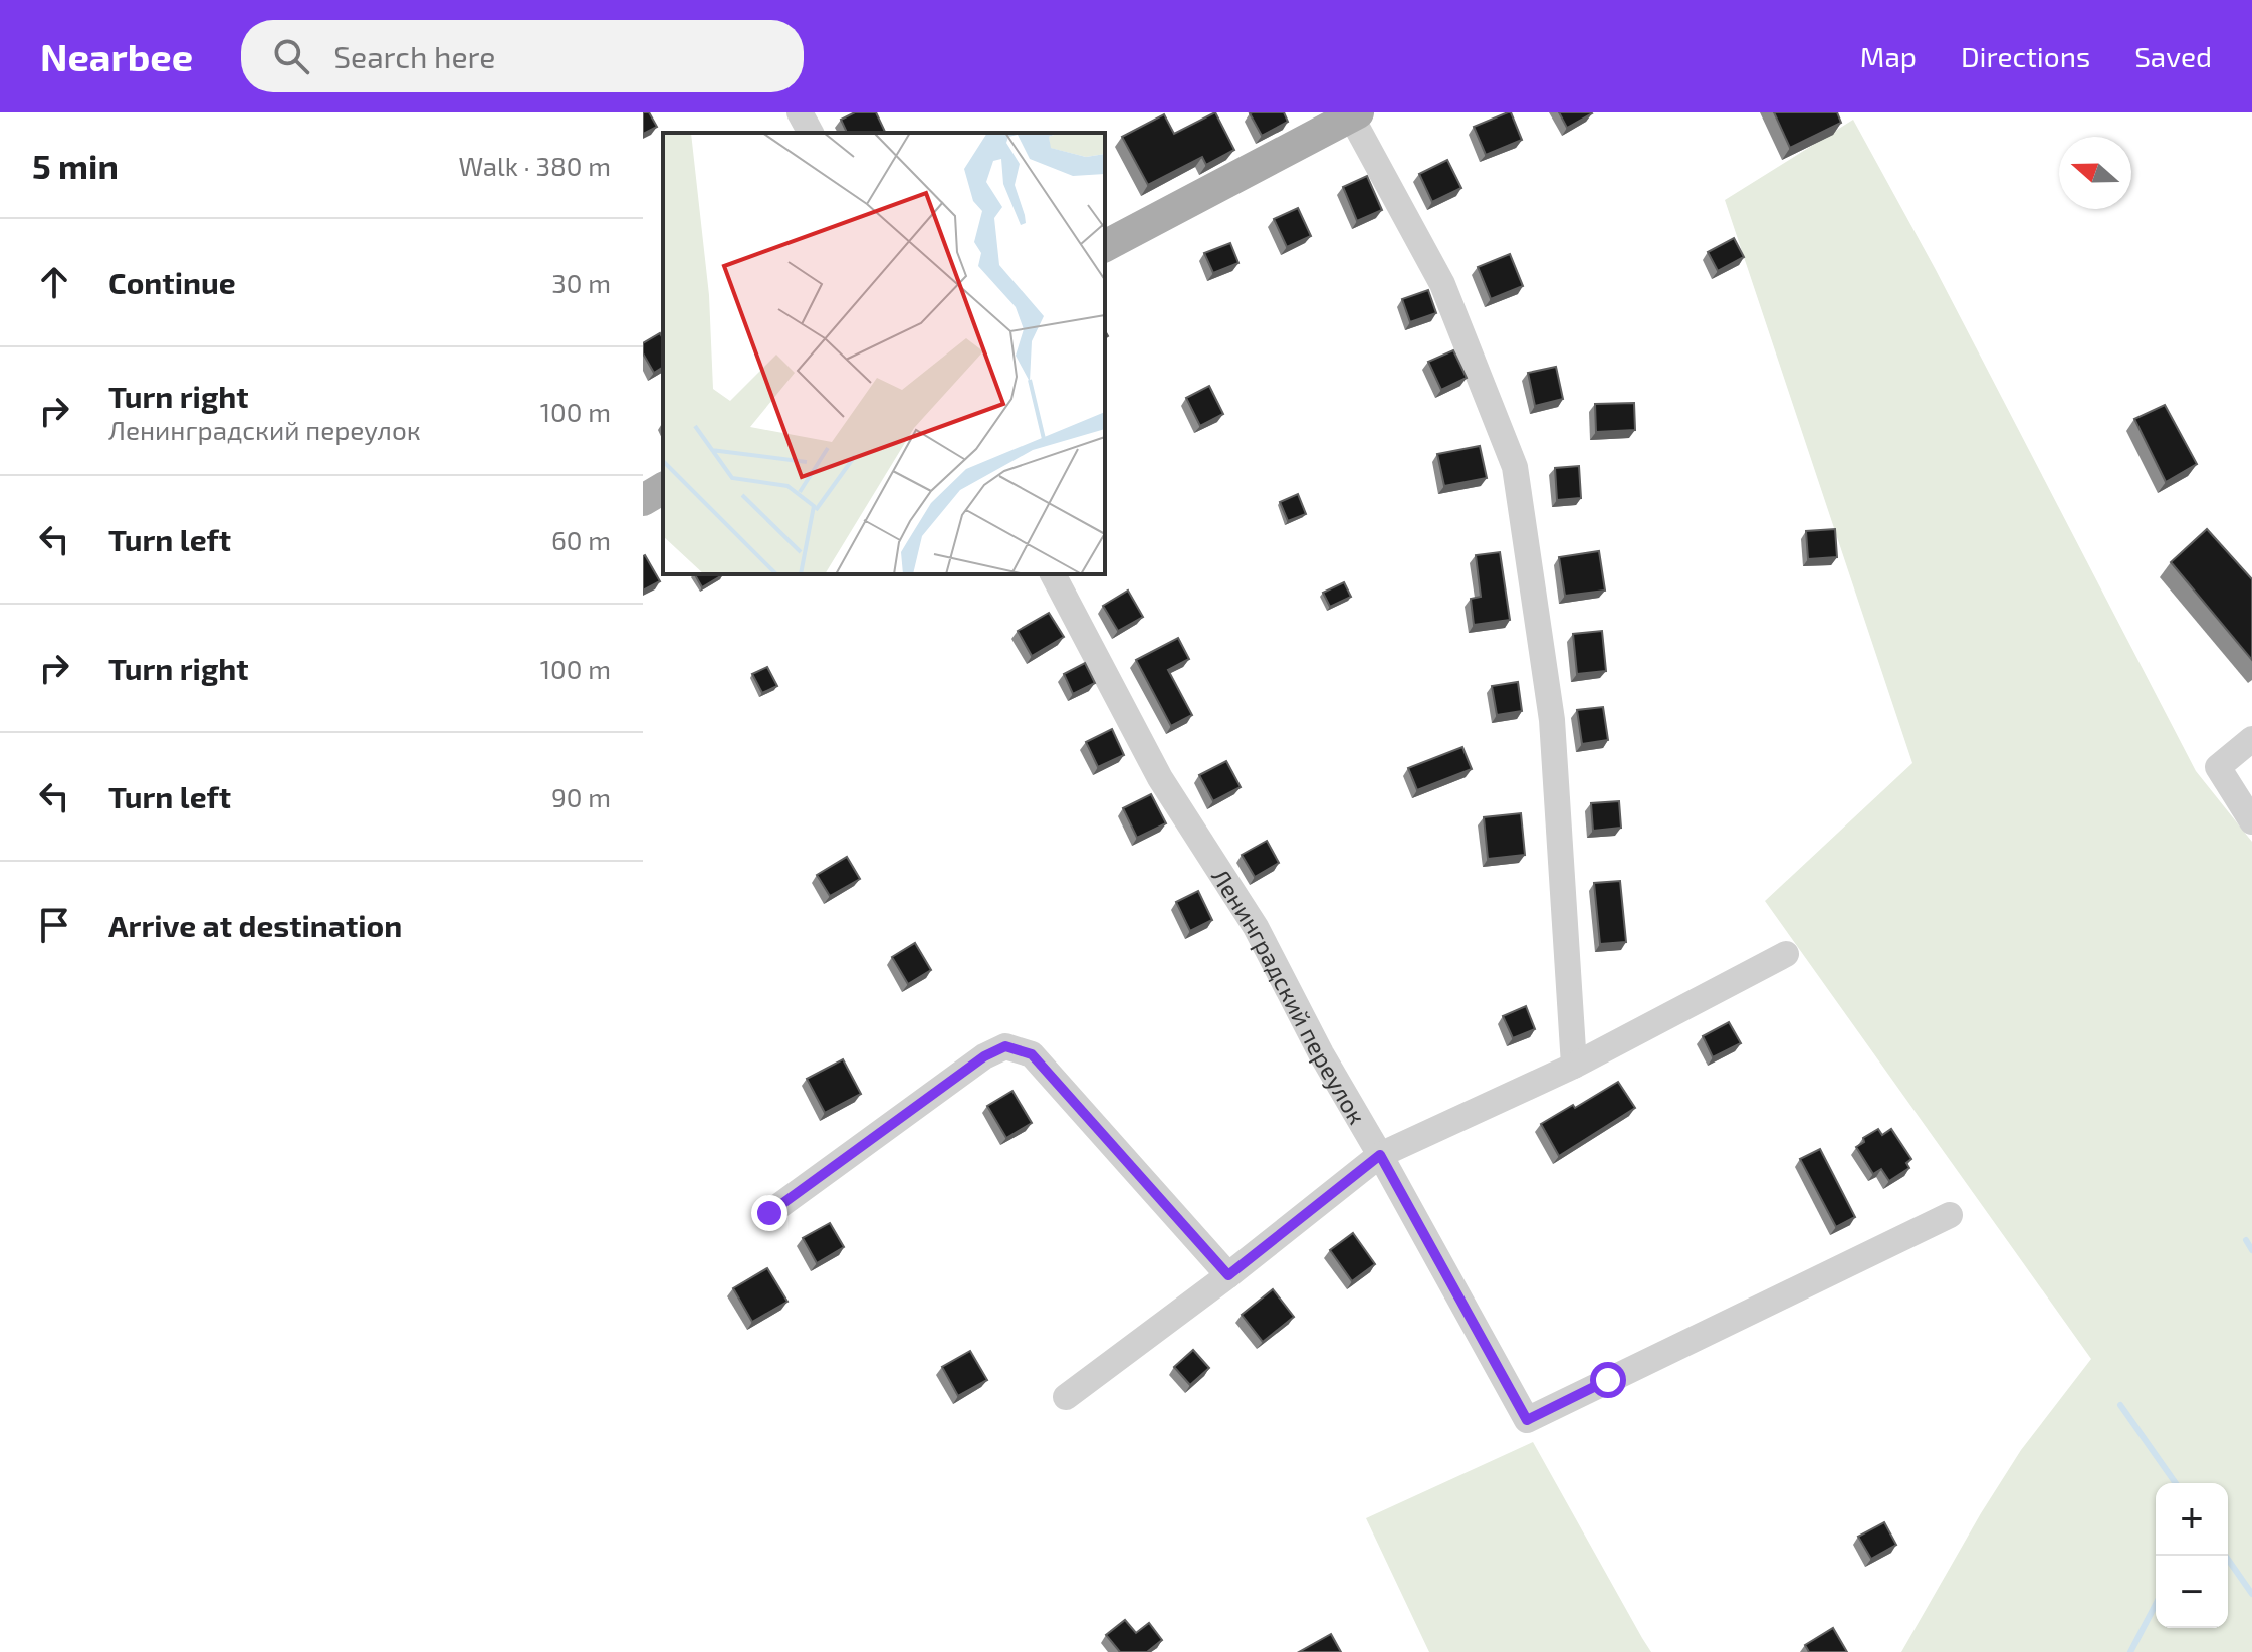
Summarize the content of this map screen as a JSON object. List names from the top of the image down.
{
  "streets": {
    "street": ["Ленинградский переулок"]
  },
  "north": "left",
  "page": {
    "header": "Nearbee",
    "search": "Search here",
    "nav": ["Map", "Directions", "Saved"],
    "heading": ["5 min", "Walk · 380 m"],
    "list": [
      ["Continue", "30 m"],
      ["Turn right", "Ленинградский переулок", "100 m"],
      ["Turn left", "60 m"],
      ["Turn right", "100 m"],
      ["Turn left", "90 m"],
      "Arrive at destination"
    ],
    "map_buttons": ["+", "−"]
  }
}
